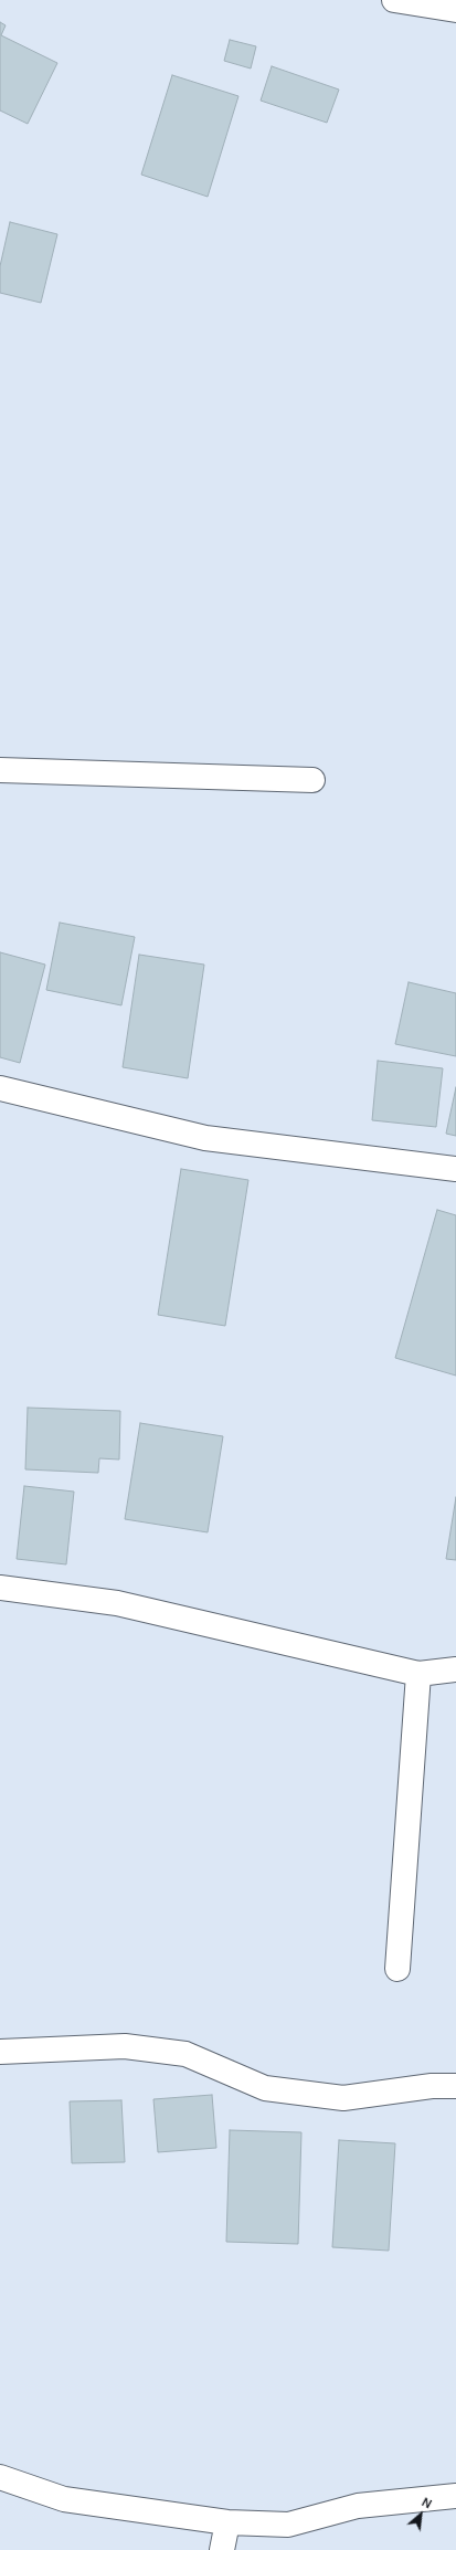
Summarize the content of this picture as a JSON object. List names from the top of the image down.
{
  "north": "top right"
}
